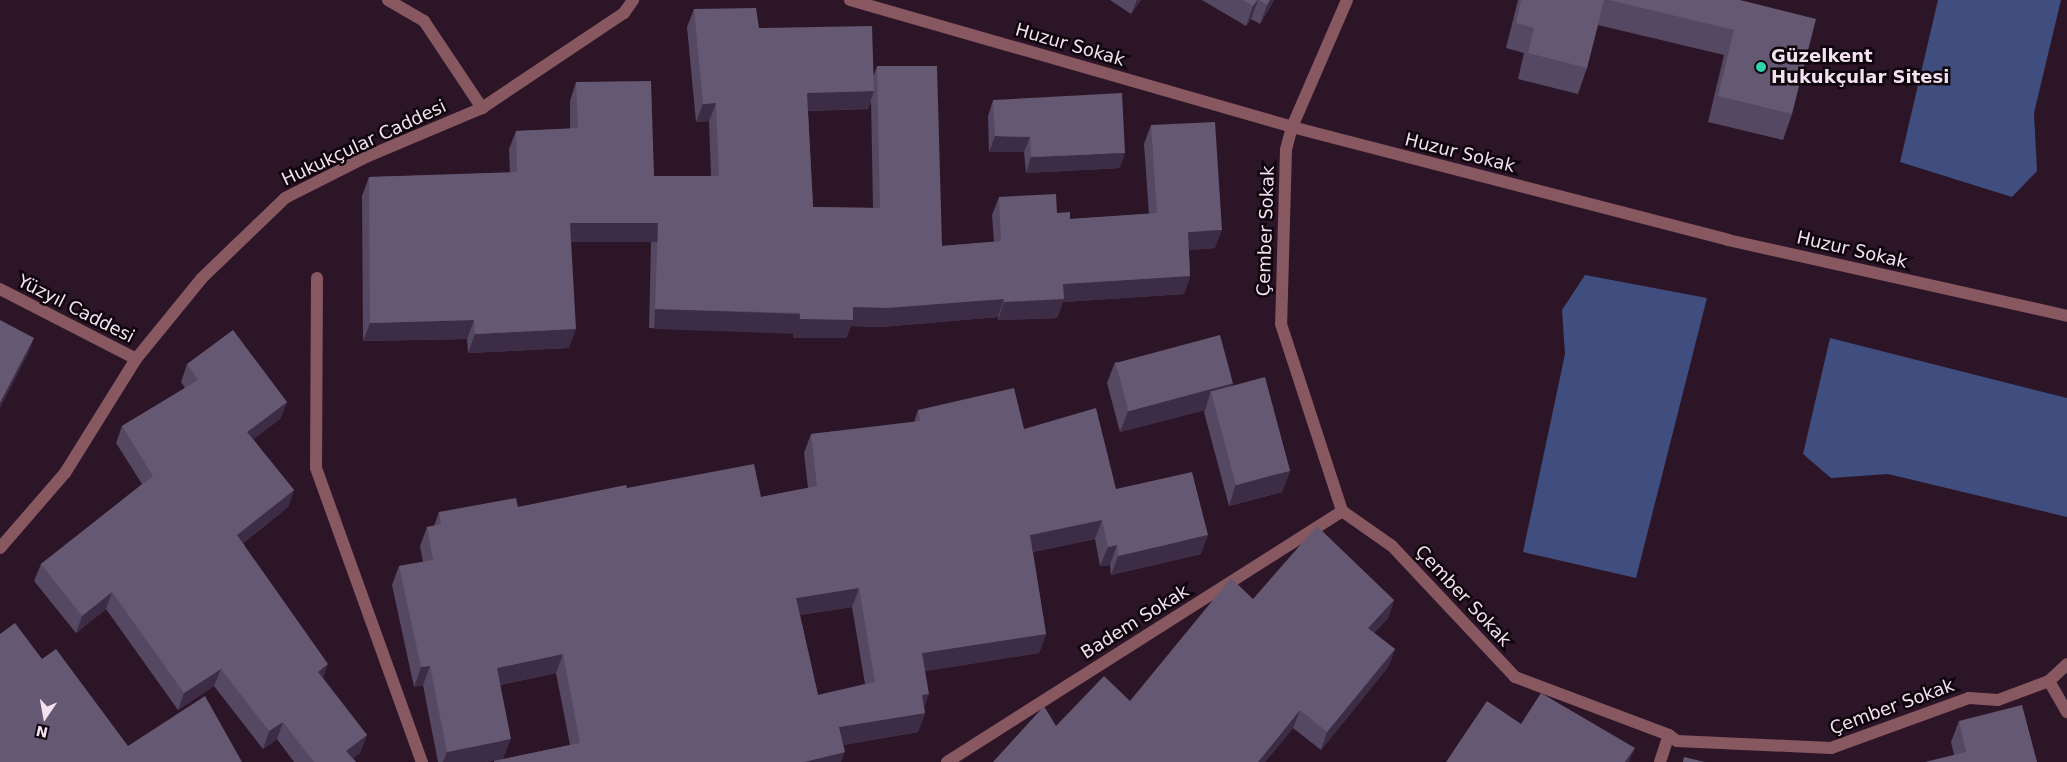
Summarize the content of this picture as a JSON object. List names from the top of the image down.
{
  "streets": {
    "street": [
      "Huzur Sokak",
      "Hukukçular Caddesi",
      "Çember Sokak",
      "Yüzyıl Caddesi",
      "Badem Sokak"
    ]
  },
  "crossings": [
    ["Huzur Sokak", "Çember Sokak"],
    ["Hukukçular Caddesi", "Yüzyıl Caddesi"],
    ["Çember Sokak", "Badem Sokak"]
  ],
  "places": ["Güzelkent Hukukçular Sitesi"],
  "north": "bottom"
}
